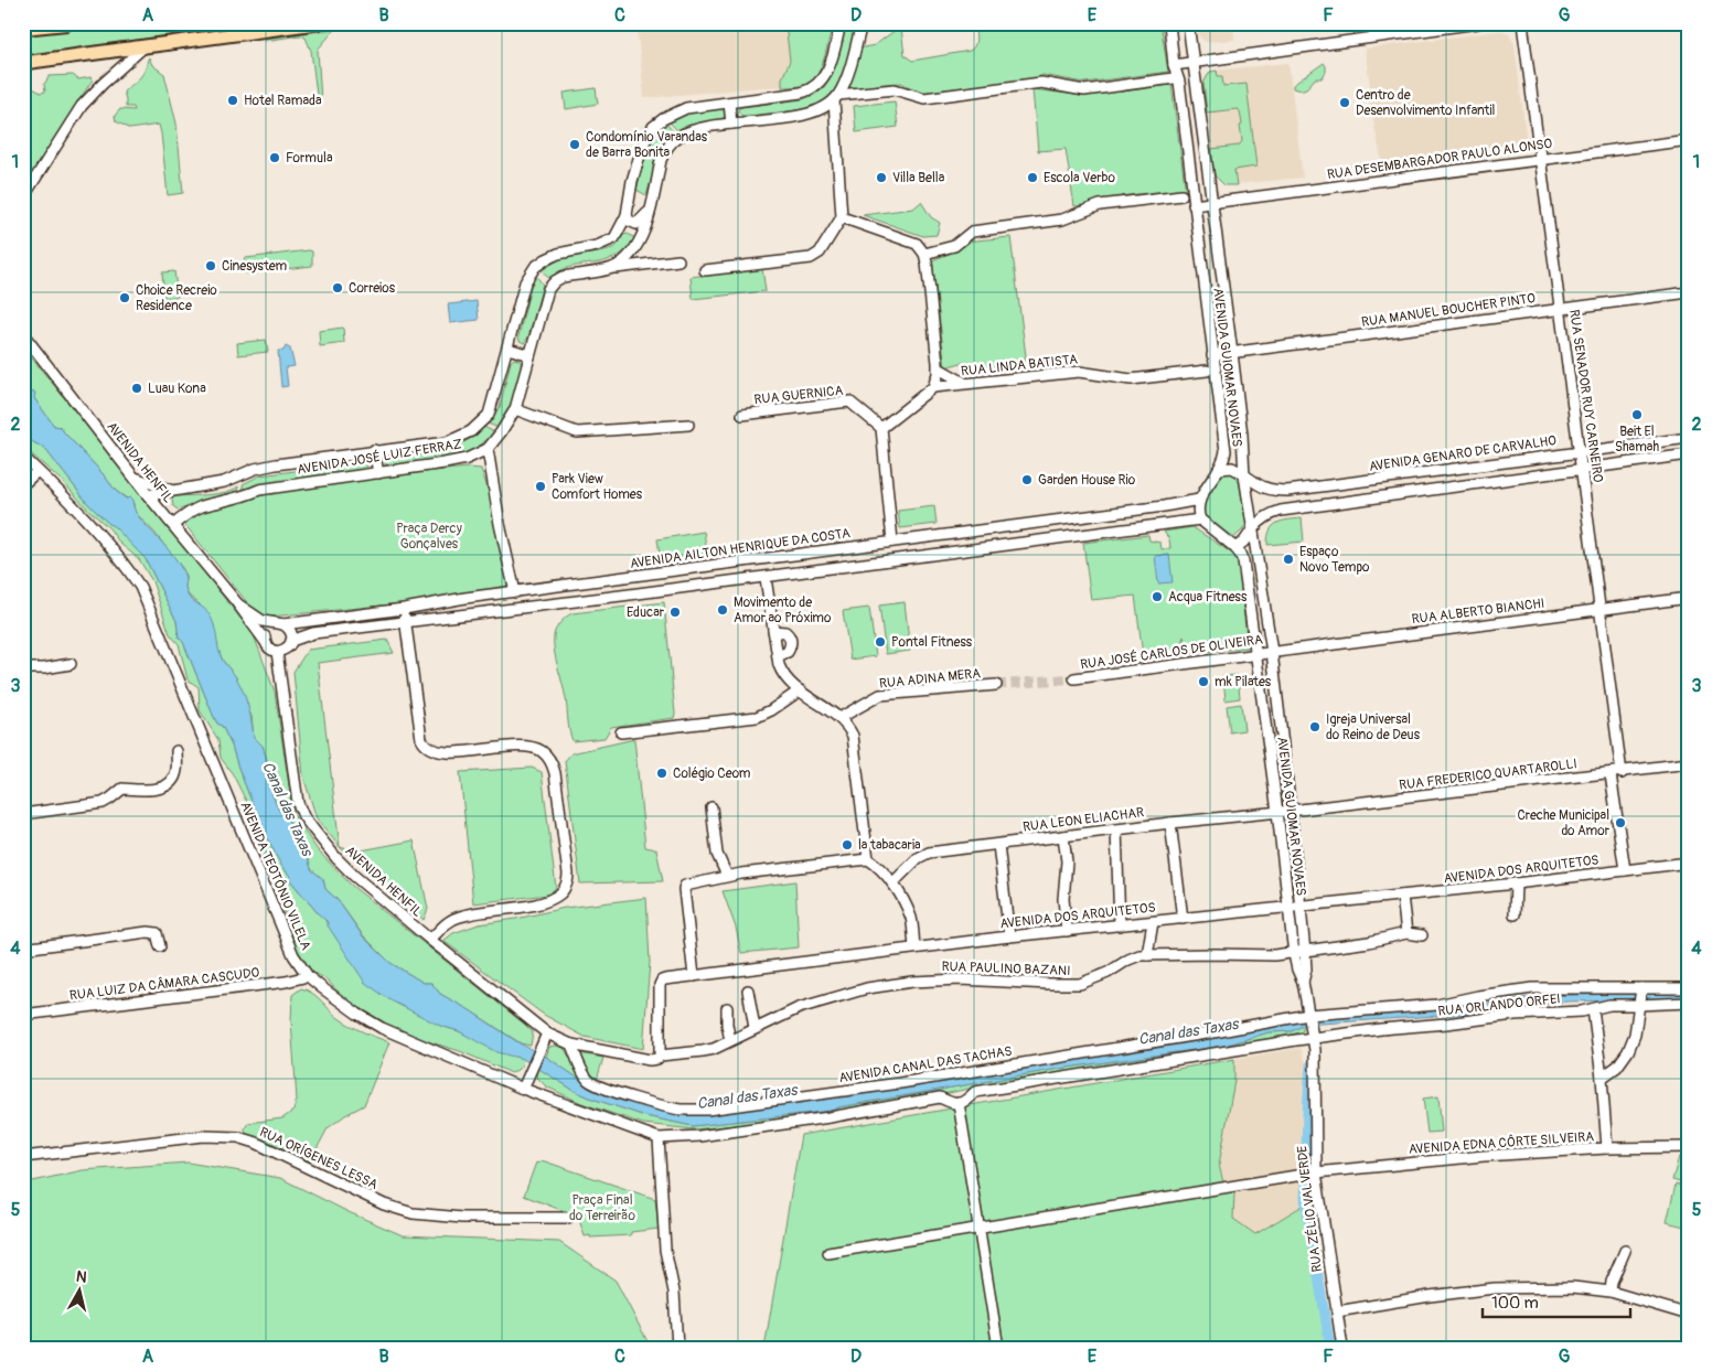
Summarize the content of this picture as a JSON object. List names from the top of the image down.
{
  "streets": {
    "street": [
      "RUA DESEMBARGADOR PAULO ALONSO",
      "RUA MANUEL BOUCHER PINTO",
      "RUA LINDA BATISTA",
      "AVENIDA GUIOMAR NOVAES",
      "RUA GUERNICA",
      "RUA SENADOR RUY CARNEIRO",
      "AVENIDA GENARO DE CARVALHO",
      "AVENIDA JOSÉ LUIZ FERRAZ",
      "AVENIDA HENFIL",
      "AVENIDA AILTON HENRIQUE DA COSTA",
      "RUA ALBERTO BIANCHI",
      "RUA JOSÉ CARLOS DE OLIVEIRA",
      "RUA ADINA MERA",
      "RUA FREDERICO QUARTAROLLI",
      "RUA LEON ELIACHAR",
      "AVENIDA DOS ARQUITETOS",
      "AVENIDA TEOTÔNIO VILELA",
      "RUA PAULINO BAZANI",
      "RUA LUIZ DA CÂMARA CASCUDO",
      "RUA ORLANDO ORFEI",
      "AVENIDA CANAL DAS TACHAS",
      "AVENIDA EDNA CÔRTE SILVEIRA",
      "RUA ORÍGENES LESSA",
      "RUA ZÉLIO VALVERDE"
    ]
  },
  "crossings": [
    ["RUA DESEMBARGADOR PAULO ALONSO", "AVENIDA GUIOMAR NOVAES"],
    ["RUA DESEMBARGADOR PAULO ALONSO", "RUA SENADOR RUY CARNEIRO"],
    ["RUA MANUEL BOUCHER PINTO", "AVENIDA GUIOMAR NOVAES"],
    ["RUA MANUEL BOUCHER PINTO", "RUA SENADOR RUY CARNEIRO"],
    ["AVENIDA GUIOMAR NOVAES", "AVENIDA GENARO DE CARVALHO"],
    ["AVENIDA GUIOMAR NOVAES", "AVENIDA AILTON HENRIQUE DA COSTA"],
    ["AVENIDA GUIOMAR NOVAES", "RUA ALBERTO BIANCHI"],
    ["AVENIDA GUIOMAR NOVAES", "RUA JOSÉ CARLOS DE OLIVEIRA"],
    ["AVENIDA GUIOMAR NOVAES", "RUA FREDERICO QUARTAROLLI"],
    ["AVENIDA GUIOMAR NOVAES", "RUA LEON ELIACHAR"],
    ["AVENIDA GUIOMAR NOVAES", "AVENIDA DOS ARQUITETOS"],
    ["AVENIDA GUIOMAR NOVAES", "RUA PAULINO BAZANI"],
    ["AVENIDA GUIOMAR NOVAES", "RUA ORLANDO ORFEI"],
    ["AVENIDA GUIOMAR NOVAES", "AVENIDA CANAL DAS TACHAS"],
    ["AVENIDA GUIOMAR NOVAES", "RUA ZÉLIO VALVERDE"],
    ["RUA SENADOR RUY CARNEIRO", "AVENIDA GENARO DE CARVALHO"],
    ["RUA SENADOR RUY CARNEIRO", "RUA ALBERTO BIANCHI"],
    ["RUA SENADOR RUY CARNEIRO", "RUA FREDERICO QUARTAROLLI"],
    ["AVENIDA JOSÉ LUIZ FERRAZ", "AVENIDA HENFIL"],
    ["AVENIDA HENFIL", "AVENIDA AILTON HENRIQUE DA COSTA"],
    ["RUA ALBERTO BIANCHI", "RUA JOSÉ CARLOS DE OLIVEIRA"],
    ["RUA FREDERICO QUARTAROLLI", "RUA LEON ELIACHAR"],
    ["AVENIDA DOS ARQUITETOS", "RUA PAULINO BAZANI"],
    ["AVENIDA TEOTÔNIO VILELA", "RUA LUIZ DA CÂMARA CASCUDO"],
    ["RUA ORLANDO ORFEI", "AVENIDA CANAL DAS TACHAS"],
    ["RUA ORLANDO ORFEI", "RUA ZÉLIO VALVERDE"],
    ["AVENIDA EDNA CÔRTE SILVEIRA", "RUA ZÉLIO VALVERDE"]
  ],
  "water": ["Canal das Taxas"],
  "parks": ["Praça Dercy Gonçalves", "Praça Final do Terreirão"],
  "places": [
    "Hotel Ramada",
    "Centro de Desenvolvimento Infantil",
    "Condomínio Varandas de Barra Bonita",
    "Formula",
    "Villa Bella",
    "Escola Verbo",
    "Cinesystem",
    "Correios",
    "Choice Recreio Residence",
    "Luau Kona",
    "Beit El Shamah",
    "Garden House Rio",
    "Park View Comfort Homes",
    "Espaço Novo Tempo",
    "Acqua Fitness",
    "Movimento de Amor ao Próximo",
    "Educar",
    "Pontal Fitness",
    "mk Pilates",
    "Igreja Universal do Reino de Deus",
    "Colégio Ceom",
    "Creche Municipal do Amor",
    "la tabacaria"
  ],
  "scale_bar": "100 m",
  "north": "top",
  "grid": {
    "columns": [
      "A",
      "B",
      "C",
      "D",
      "E",
      "F",
      "G"
    ],
    "rows": [
      "1",
      "2",
      "3",
      "4",
      "5"
    ]
  }
}
